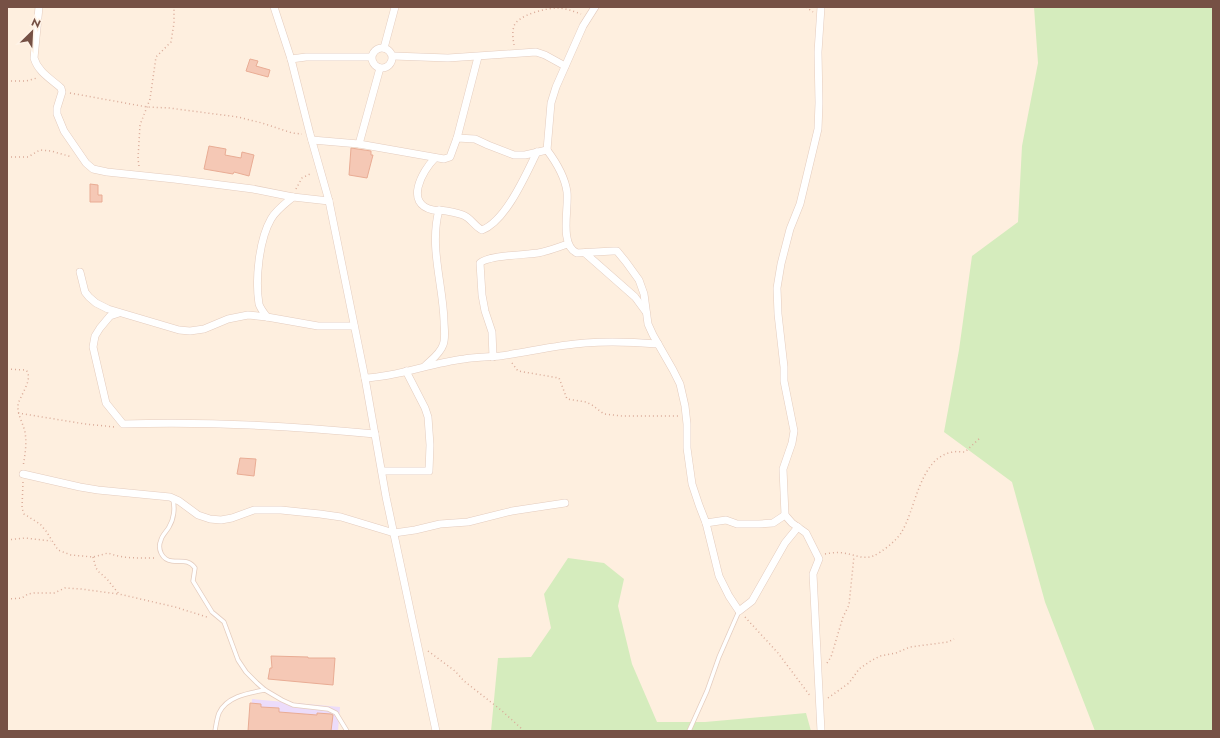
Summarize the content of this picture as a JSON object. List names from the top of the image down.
{
  "north": "top right"
}
